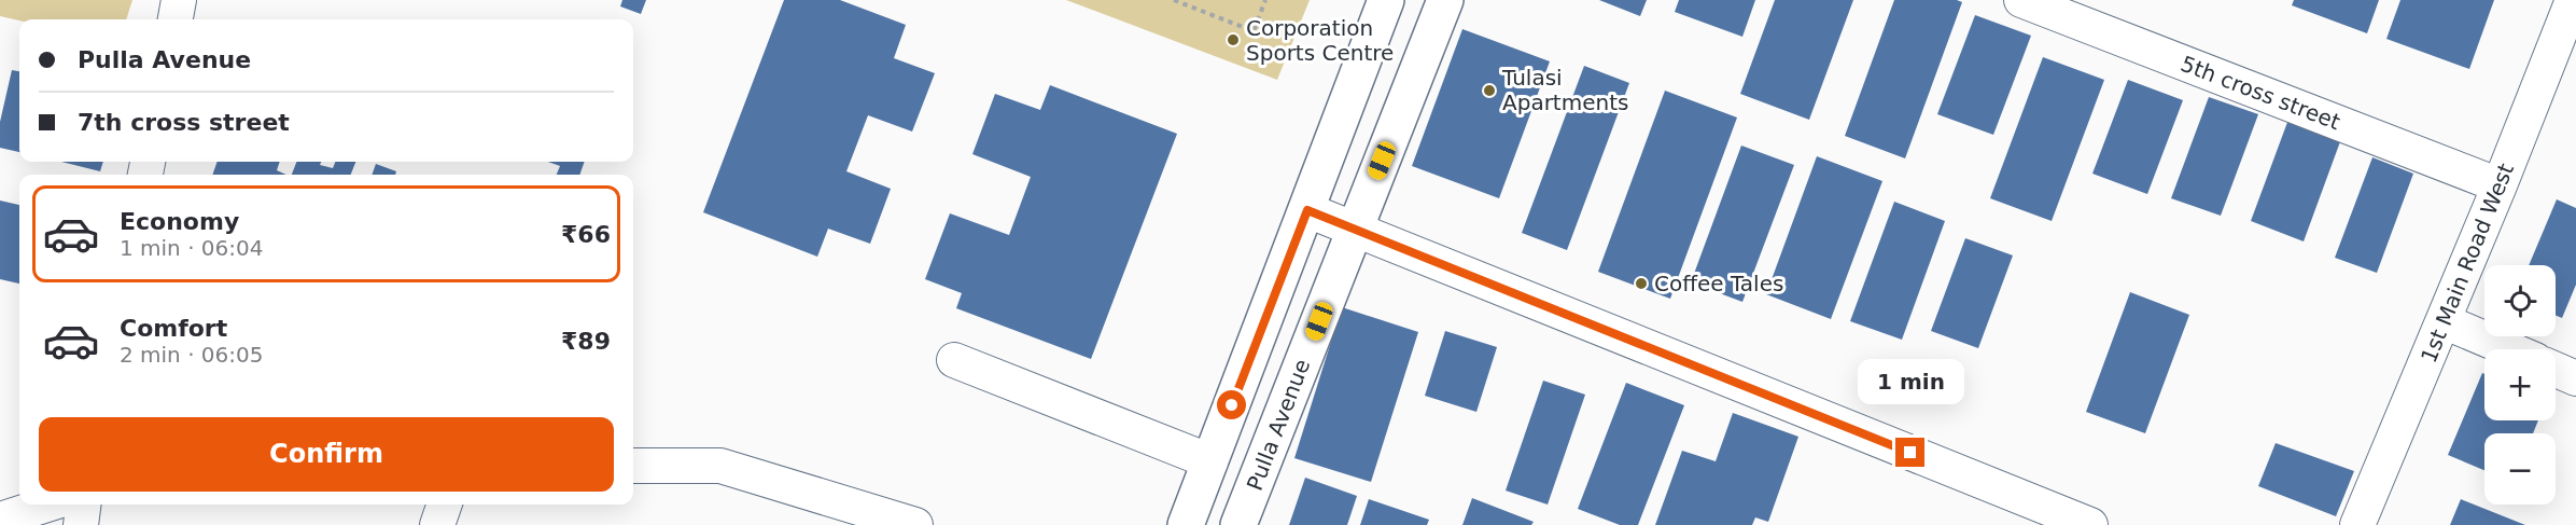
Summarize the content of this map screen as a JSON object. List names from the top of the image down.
{
  "streets": {
    "street": ["5th cross street", "1st Main Road West", "Pulla Avenue"]
  },
  "crossings": [
    ["5th cross street", "1st Main Road West"]
  ],
  "places": ["Corporation Sports Centre", "Tulasi Apartments", "Coffee Tales"],
  "page": {
    "banner": ["Pulla Avenue", "7th cross street"],
    "list": [
      {
        "name": "Economy",
        "note": "1 min · 06:04",
        "value": "₹66"
      },
      {
        "name": "Comfort",
        "note": "2 min · 06:05",
        "value": "₹89"
      }
    ],
    "map_buttons": ["+", "−"],
    "bubble": "1 min",
    "buttons": "Confirm"
  }
}
